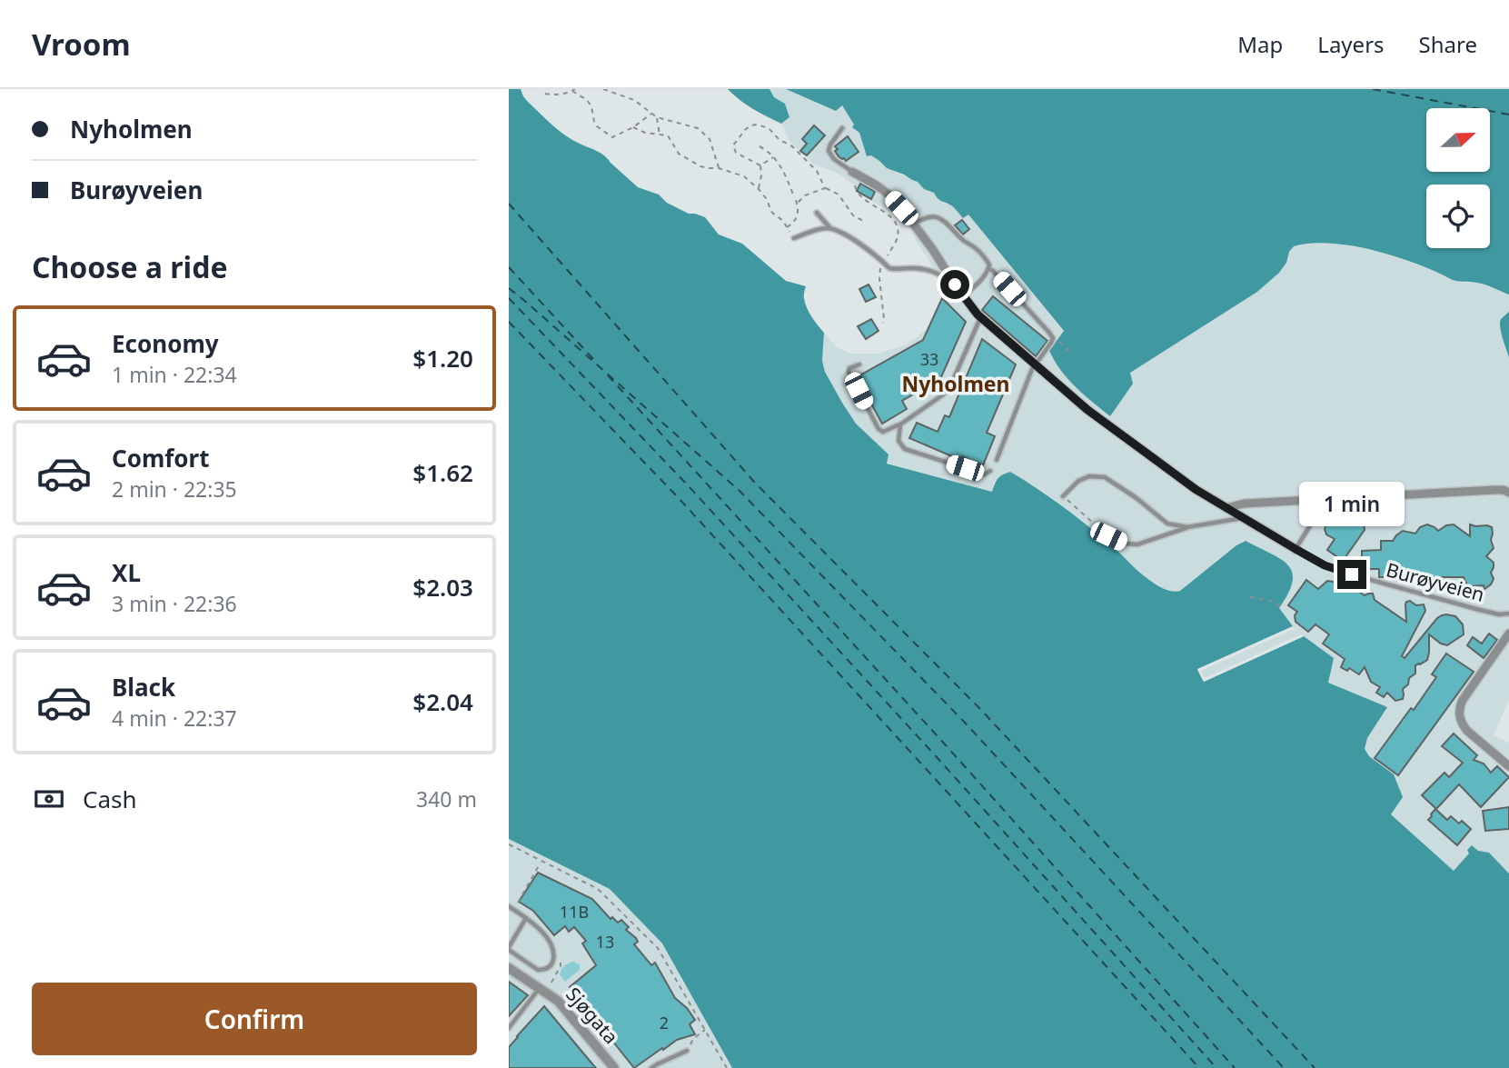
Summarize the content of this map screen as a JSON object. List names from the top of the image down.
{
  "streets": {
    "street": ["Burøyveien", "Sjøgata"]
  },
  "districts": ["Nyholmen"],
  "house_numbers": [
    "33",
    "11B",
    "13",
    "2"
  ],
  "north": "right",
  "page": {
    "header": "Vroom",
    "nav": ["Map", "Layers", "Share"],
    "banner": ["Nyholmen", "Burøyveien"],
    "heading": "Choose a ride",
    "list": [
      {
        "name": "Economy",
        "note": "1 min · 22:34",
        "value": "$1.20"
      },
      {
        "name": "Comfort",
        "note": "2 min · 22:35",
        "value": "$1.62"
      },
      {
        "name": "XL",
        "note": "3 min · 22:36",
        "value": "$2.03"
      },
      {
        "name": "Black",
        "note": "4 min · 22:37",
        "value": "$2.04"
      }
    ],
    "bubble": "1 min",
    "pay": ["Cash", "340 m"],
    "buttons": "Confirm"
  }
}
